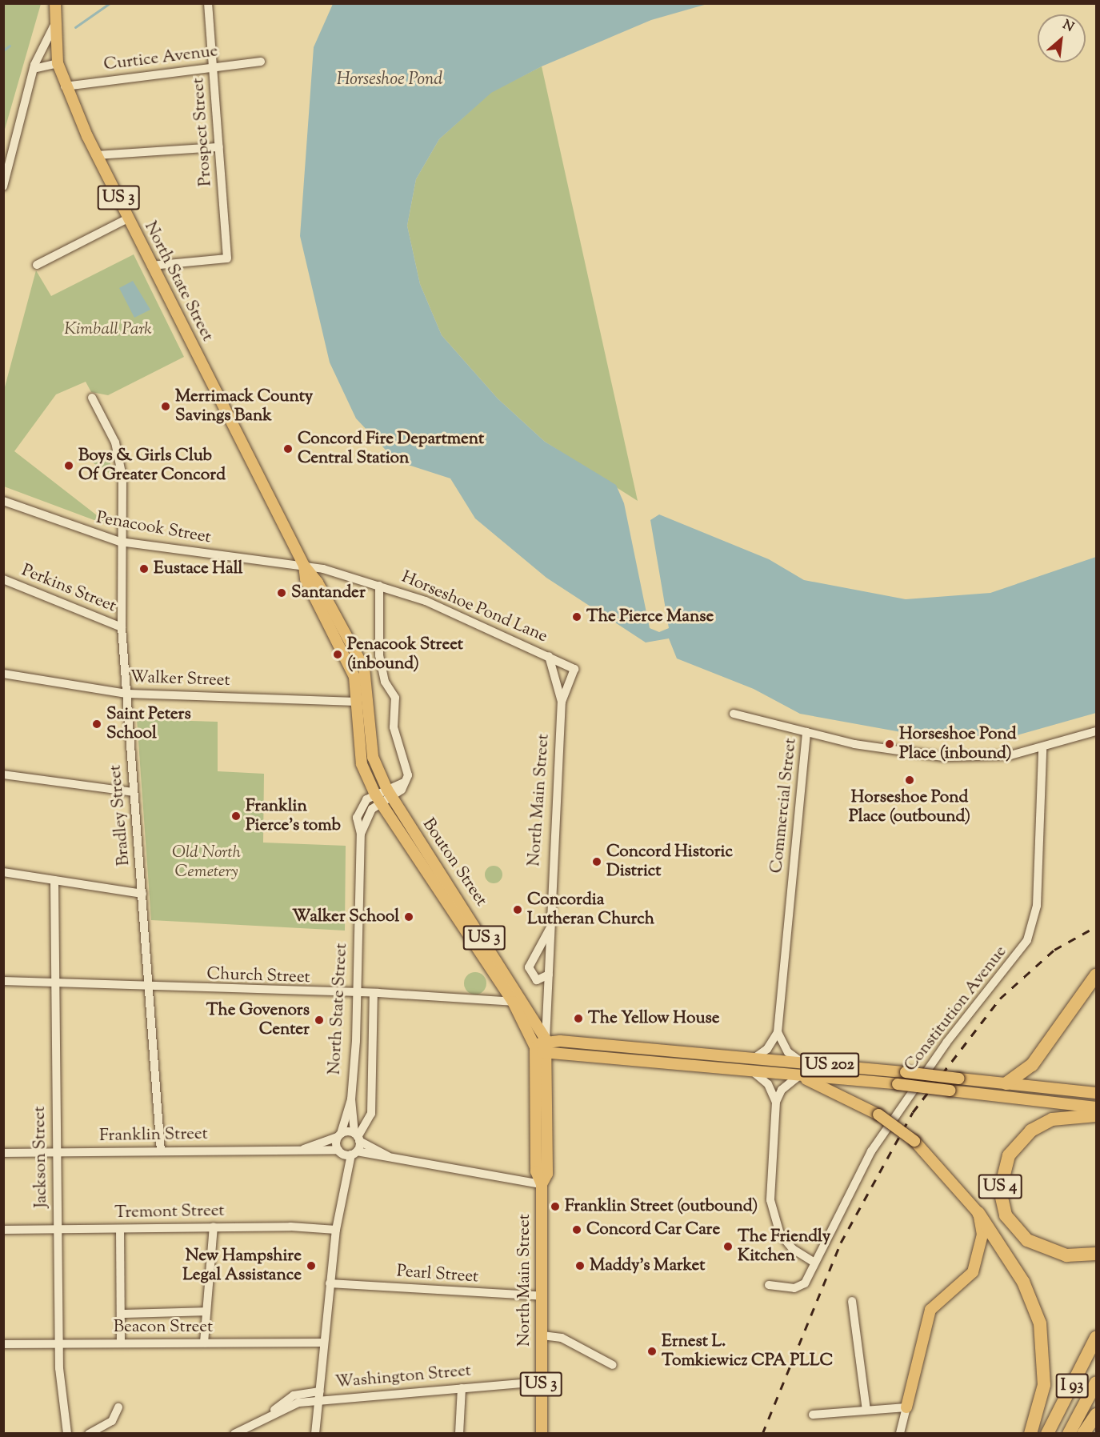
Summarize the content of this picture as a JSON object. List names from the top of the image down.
{
  "streets": {
    "highway": ["US 4", "I 93"],
    "main road": [
      "US 3",
      "North State Street",
      "North Main Street",
      "Bouton Street",
      "US 202"
    ],
    "street": [
      "Curtice Avenue",
      "Prospect Street",
      "Penacook Street",
      "Perkins Street",
      "Horseshoe Pond Lane",
      "Walker Street",
      "Commercial Street",
      "Bradley Street",
      "Church Street",
      "Constitution Avenue",
      "Franklin Street",
      "Jackson Street",
      "Tremont Street",
      "Pearl Street",
      "Beacon Street",
      "Washington Street"
    ]
  },
  "crossings": [
    ["Curtice Avenue", "Prospect Street"],
    ["Curtice Avenue", "North State Street"],
    ["Prospect Street", "North State Street"],
    ["North State Street", "Penacook Street"],
    ["North State Street", "Horseshoe Pond Lane"],
    ["North State Street", "Walker Street"],
    ["North State Street", "Bouton Street"],
    ["North State Street", "Church Street"],
    ["North State Street", "Franklin Street"],
    ["Penacook Street", "Horseshoe Pond Lane"],
    ["Penacook Street", "Bradley Street"],
    ["Perkins Street", "Bradley Street"],
    ["Horseshoe Pond Lane", "North Main Street"],
    ["Walker Street", "Bradley Street"],
    ["North Main Street", "Bouton Street"],
    ["North Main Street", "US 202"],
    ["North Main Street", "Pearl Street"],
    ["North Main Street", "Washington Street"],
    ["Commercial Street", "Constitution Avenue"],
    ["Bradley Street", "Church Street"],
    ["Bradley Street", "Franklin Street"],
    ["Bouton Street", "Church Street"],
    ["Bouton Street", "US 202"],
    ["Church Street", "Jackson Street"],
    ["Franklin Street", "Jackson Street"],
    ["Jackson Street", "Tremont Street"],
    ["Jackson Street", "Beacon Street"]
  ],
  "water": ["Horseshoe Pond"],
  "parks": ["Kimball Park", "Old North Cemetery"],
  "places": [
    "Merrimack County Savings Bank",
    "Concord Fire Department Central Station",
    "Boys & Girls Club Of Greater Concord",
    "Eustace Hall",
    "Santander",
    "The Pierce Manse",
    "Penacook Street (inbound)",
    "Saint Peters School",
    "Horseshoe Pond Place (inbound)",
    "Horseshoe Pond Place (outbound)",
    "Franklin Pierce's tomb",
    "Concord Historic District",
    "Concordia Lutheran Church",
    "Walker School",
    "The Yellow House",
    "The Govenors Center",
    "Franklin Street (outbound)",
    "Concord Car Care",
    "The Friendly Kitchen",
    "New Hampshire Legal Assistance",
    "Maddy's Market",
    "Ernest L. Tomkiewicz CPA PLLC"
  ],
  "north": "top right"
}
